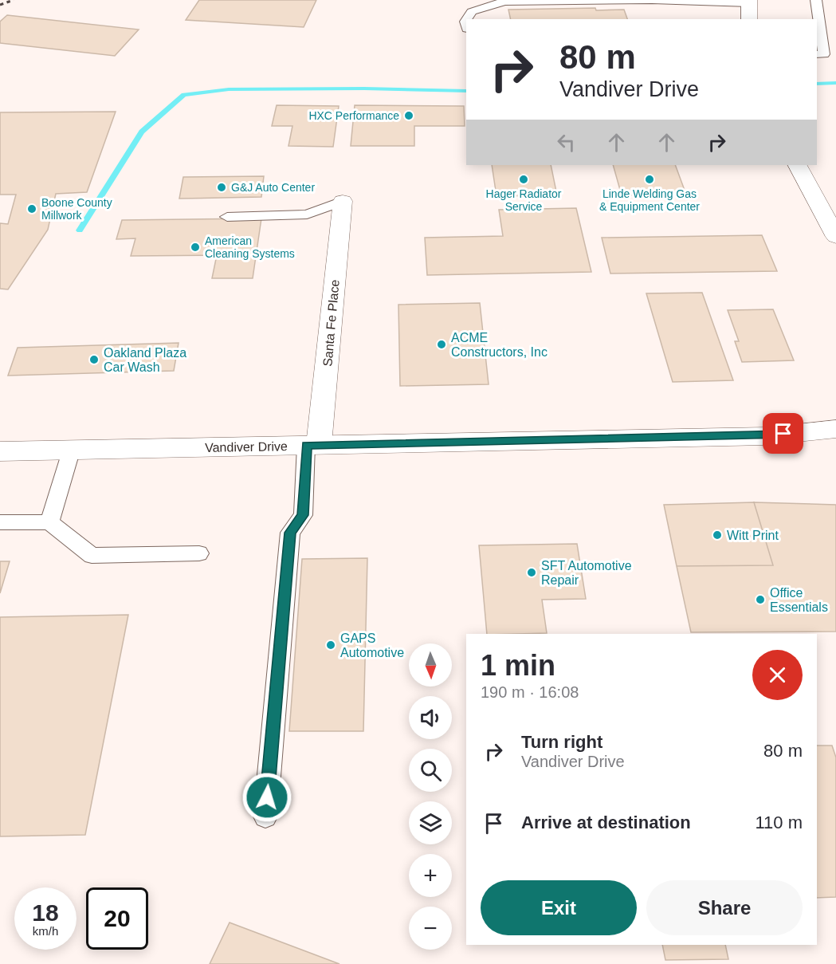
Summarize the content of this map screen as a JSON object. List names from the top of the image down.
{
  "streets": {
    "main road": ["Santa Fe Place", "Vandiver Drive"]
  },
  "crossings": [
    ["Santa Fe Place", "Vandiver Drive"]
  ],
  "places": [
    "HXC Performance",
    "Hager Radiator Service",
    "Linde Welding Gas & Equipment Center",
    "G&J Auto Center",
    "Boone County Millwork",
    "American Cleaning Systems",
    "ACME Constructors, Inc",
    "Oakland Plaza Car Wash",
    "Witt Print",
    "SFT Automotive Repair",
    "Office Essentials",
    "GAPS Automotive"
  ],
  "north": "bottom",
  "page": {
    "turn": ["80 m", "Vandiver Drive"],
    "heading": ["1 min", "190 m · 16:08"],
    "map_buttons": ["+", "−"],
    "list": [
      {
        "name": "Turn right",
        "note": "Vandiver Drive",
        "value": "80 m"
      },
      {
        "name": "Arrive at destination",
        "value": "110 m"
      }
    ],
    "buttons": ["Exit", "Share"],
    "speed": "18 km/h",
    "limit": "20"
  }
}
